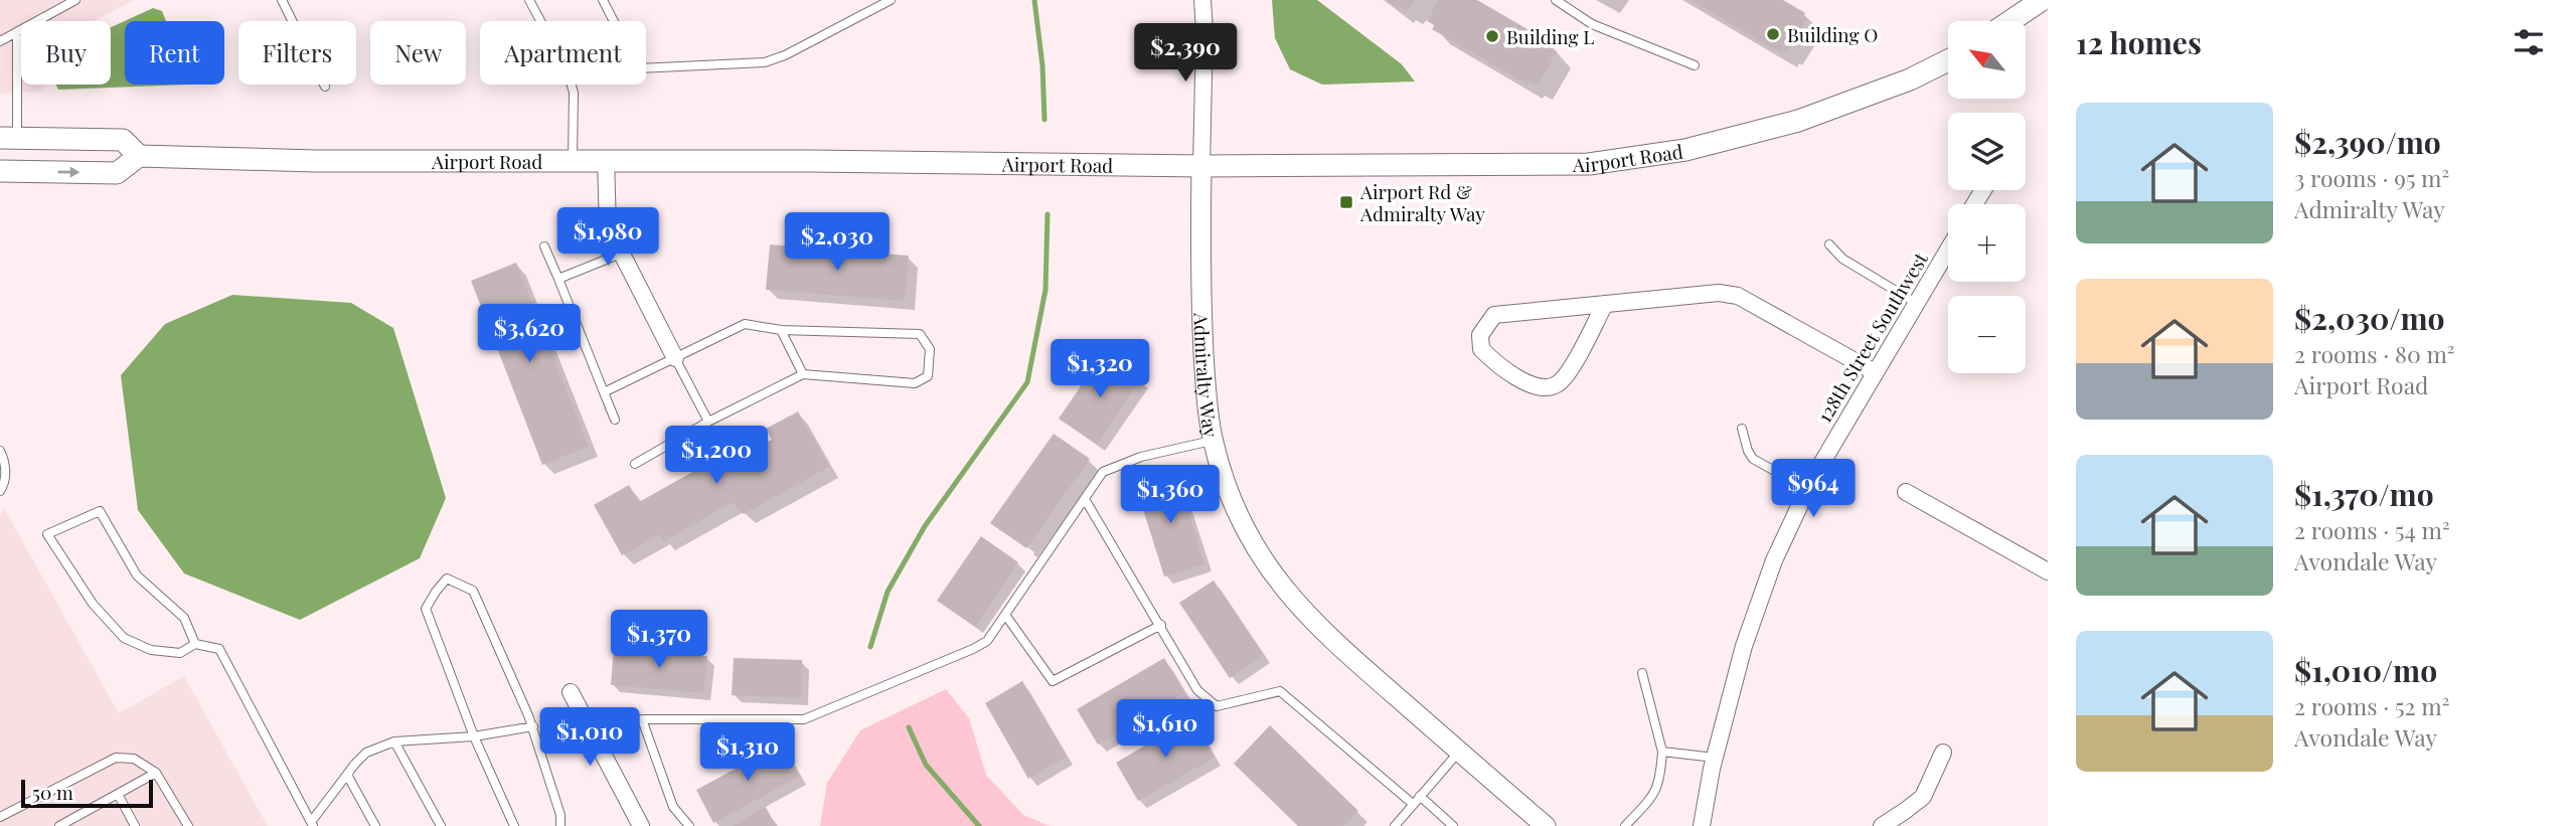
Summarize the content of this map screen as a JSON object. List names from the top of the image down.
{
  "streets": {
    "main road": ["Airport Road"],
    "street": ["128th Street Southwest", "Admiralty Way"]
  },
  "crossings": [
    ["Airport Road", "Admiralty Way"]
  ],
  "places": {
    "other": ["Building O", "Building L"],
    "transit": ["Airport Rd & Admiralty Way"]
  },
  "scale_bar": "50 m",
  "north": "top left",
  "page": {
    "heading": "12 homes",
    "map_buttons": ["+", "−"],
    "chip": [
      "Buy",
      "Rent",
      "Filters",
      "New",
      "Apartment"
    ],
    "price": [
      "$2,390",
      "$1,980",
      "$2,030",
      "$3,620",
      "$1,320",
      "$1,200",
      "$964",
      "$1,360",
      "$1,370",
      "$1,610",
      "$1,010",
      "$1,310"
    ],
    "list": [
      {
        "name": "$2,390/mo",
        "note": "3 rooms · 95 m² · Admiralty Way"
      },
      {
        "name": "$2,030/mo",
        "note": "2 rooms · 80 m² · Airport Road"
      },
      {
        "name": "$1,370/mo",
        "note": "2 rooms · 54 m² · Avondale Way"
      },
      {
        "name": "$1,010/mo",
        "note": "2 rooms · 52 m² · Avondale Way"
      }
    ],
    "scale": "50 m"
  }
}
